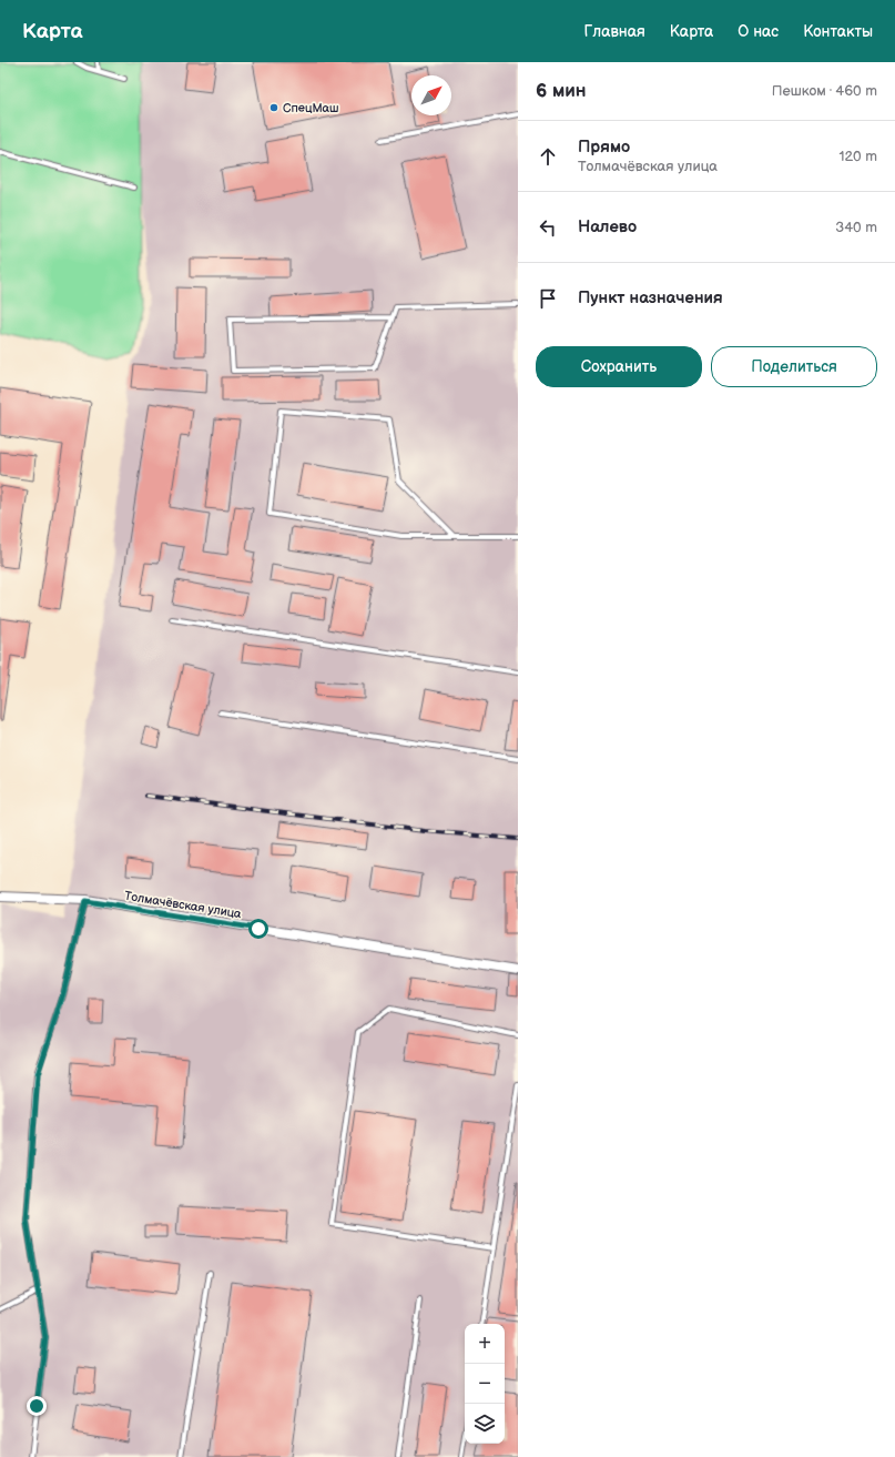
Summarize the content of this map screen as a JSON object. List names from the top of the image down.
{
  "streets": {
    "street": ["Толмачёвская улица"]
  },
  "places": ["СпецМаш"],
  "north": "top right",
  "page": {
    "header": "Карта",
    "nav": [
      "Главная",
      "Карта",
      "О нас",
      "Контакты"
    ],
    "heading": ["6 мин", "Пешком · 460 m"],
    "list": [
      ["Прямо", "Толмачёвская улица", "120 m"],
      ["Налево", "340 m"],
      "Пункт назначения"
    ],
    "buttons": ["Сохранить", "Поделиться"],
    "map_buttons": ["+", "−"]
  }
}
